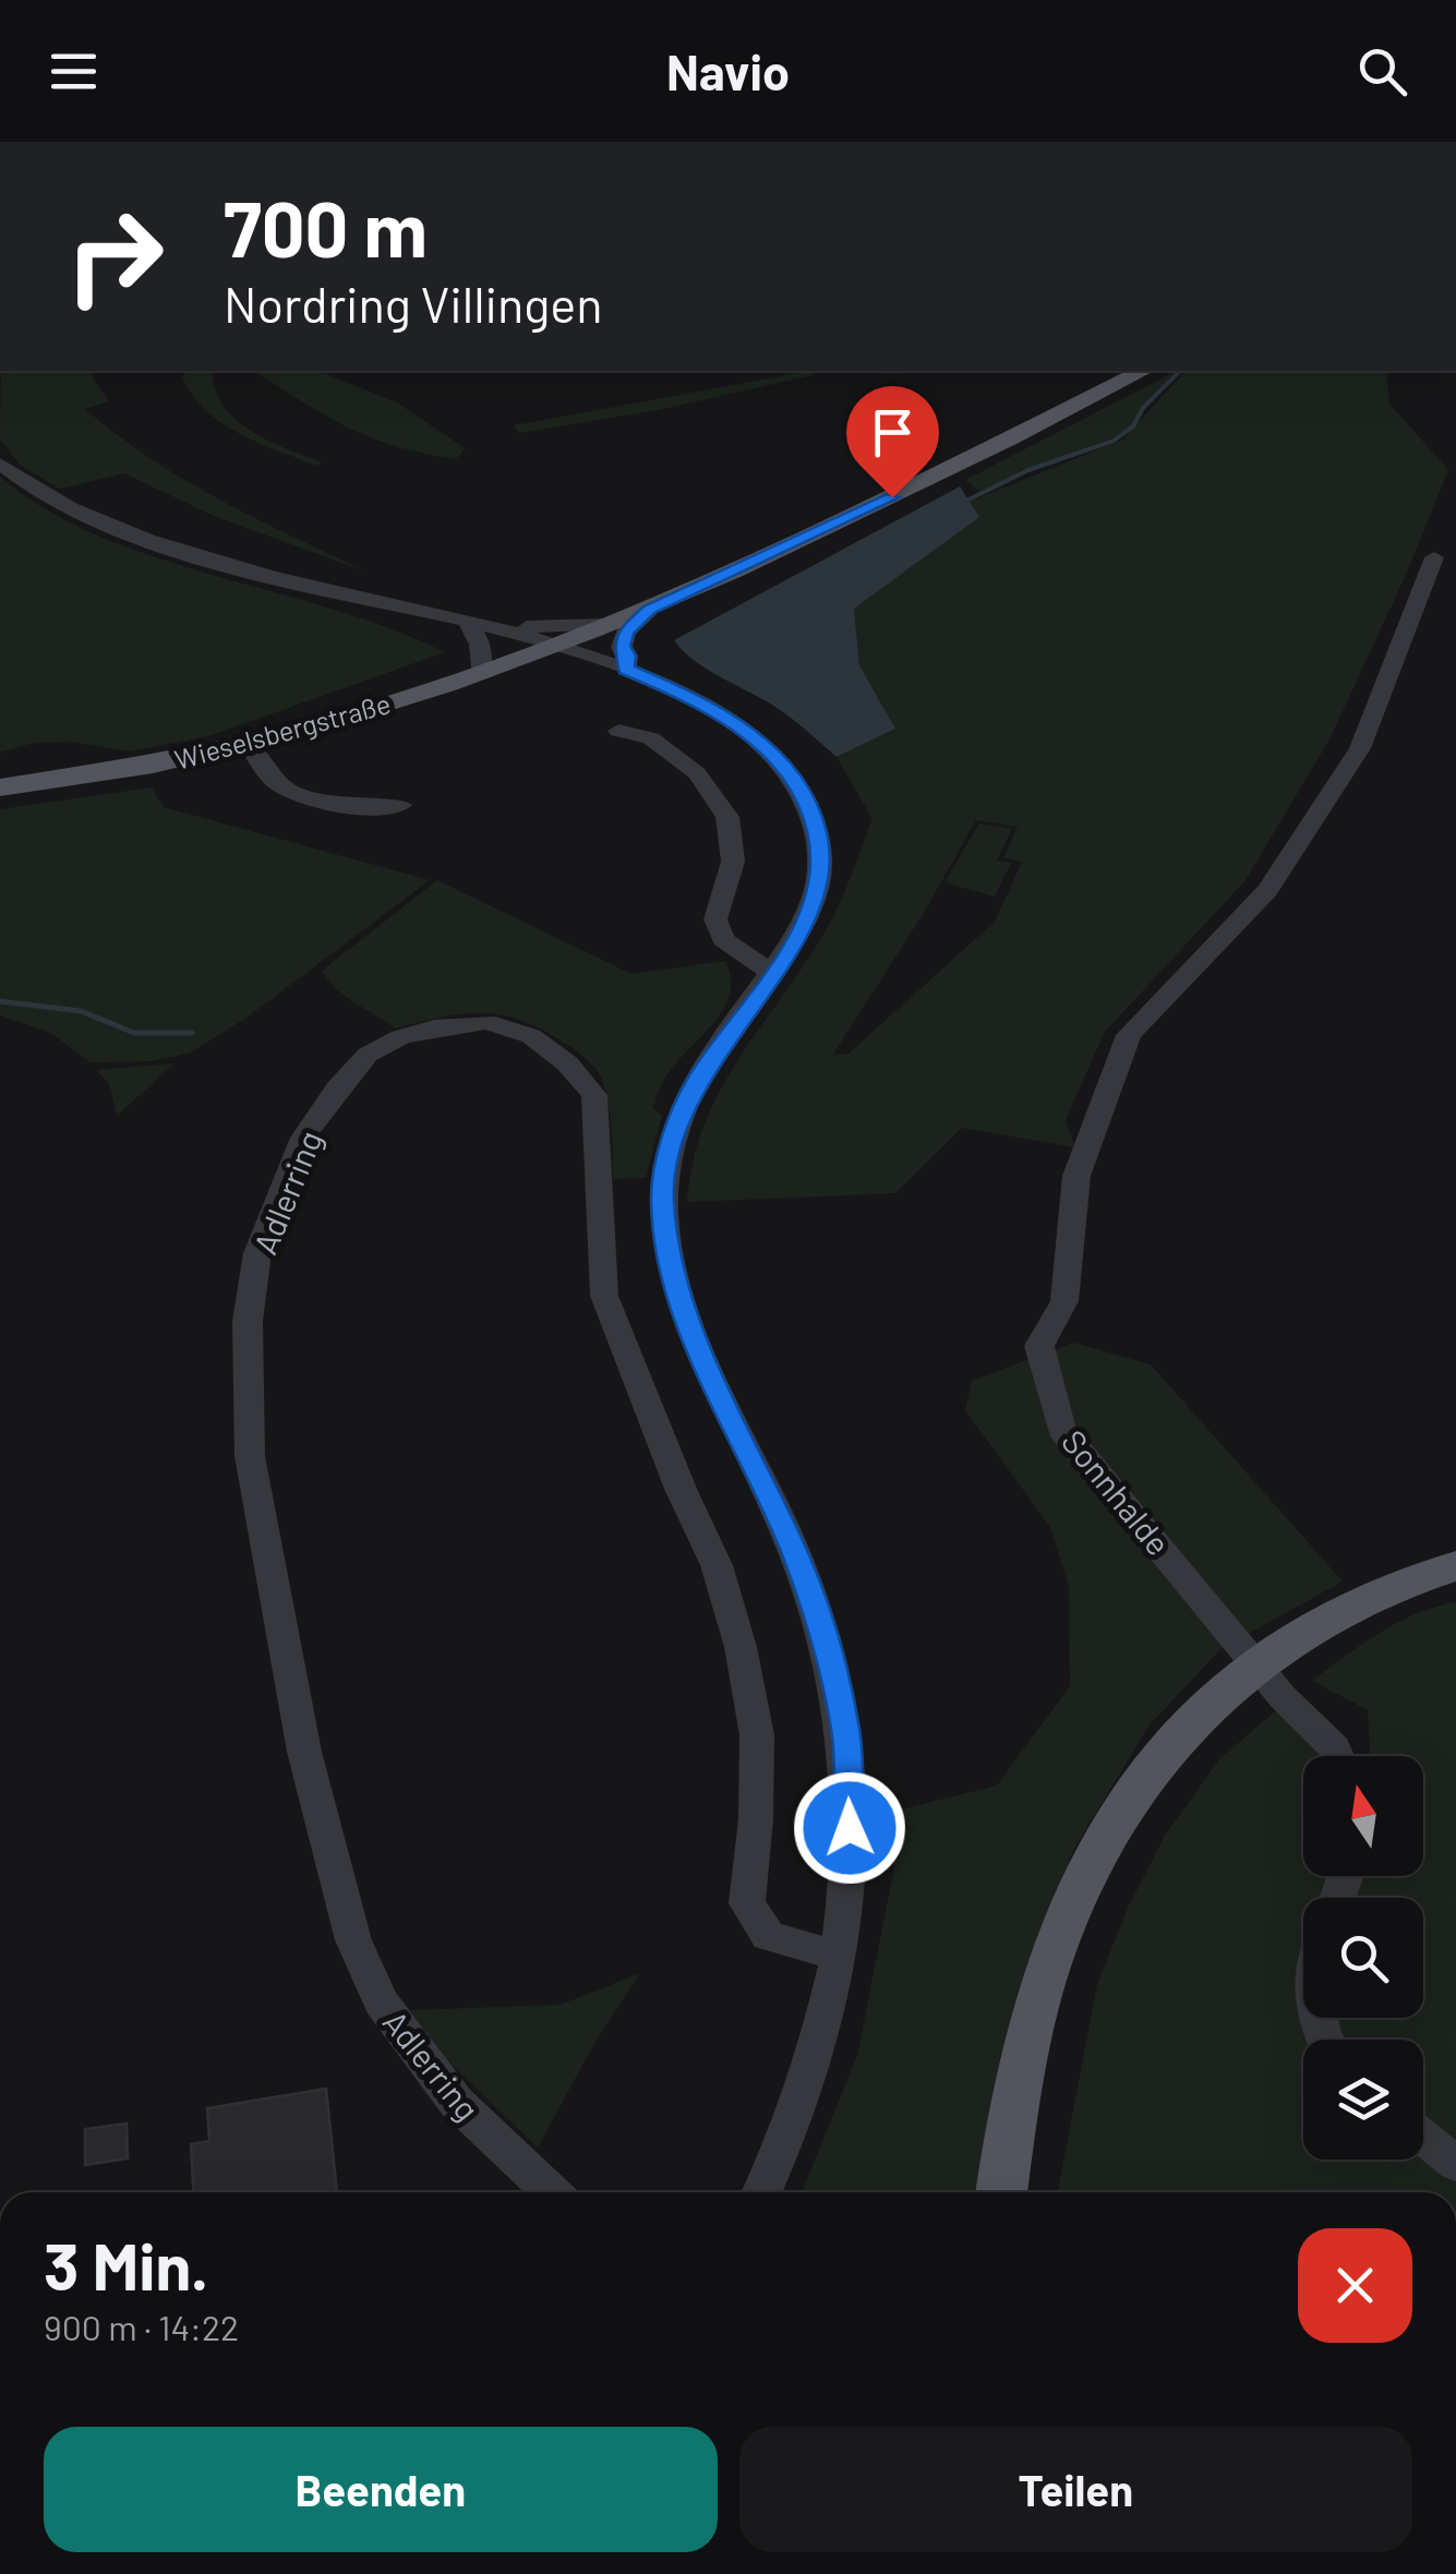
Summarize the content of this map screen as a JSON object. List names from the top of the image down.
{
  "streets": {
    "main road": ["Wieselsbergstraße"],
    "street": ["Adlerring", "Sonnhalde"]
  },
  "north": "top",
  "page": {
    "header": "Navio",
    "turn": ["700 m", "Nordring Villingen"],
    "heading": ["3 Min.", "900 m · 14:22"],
    "buttons": ["Beenden", "Teilen"]
  }
}
